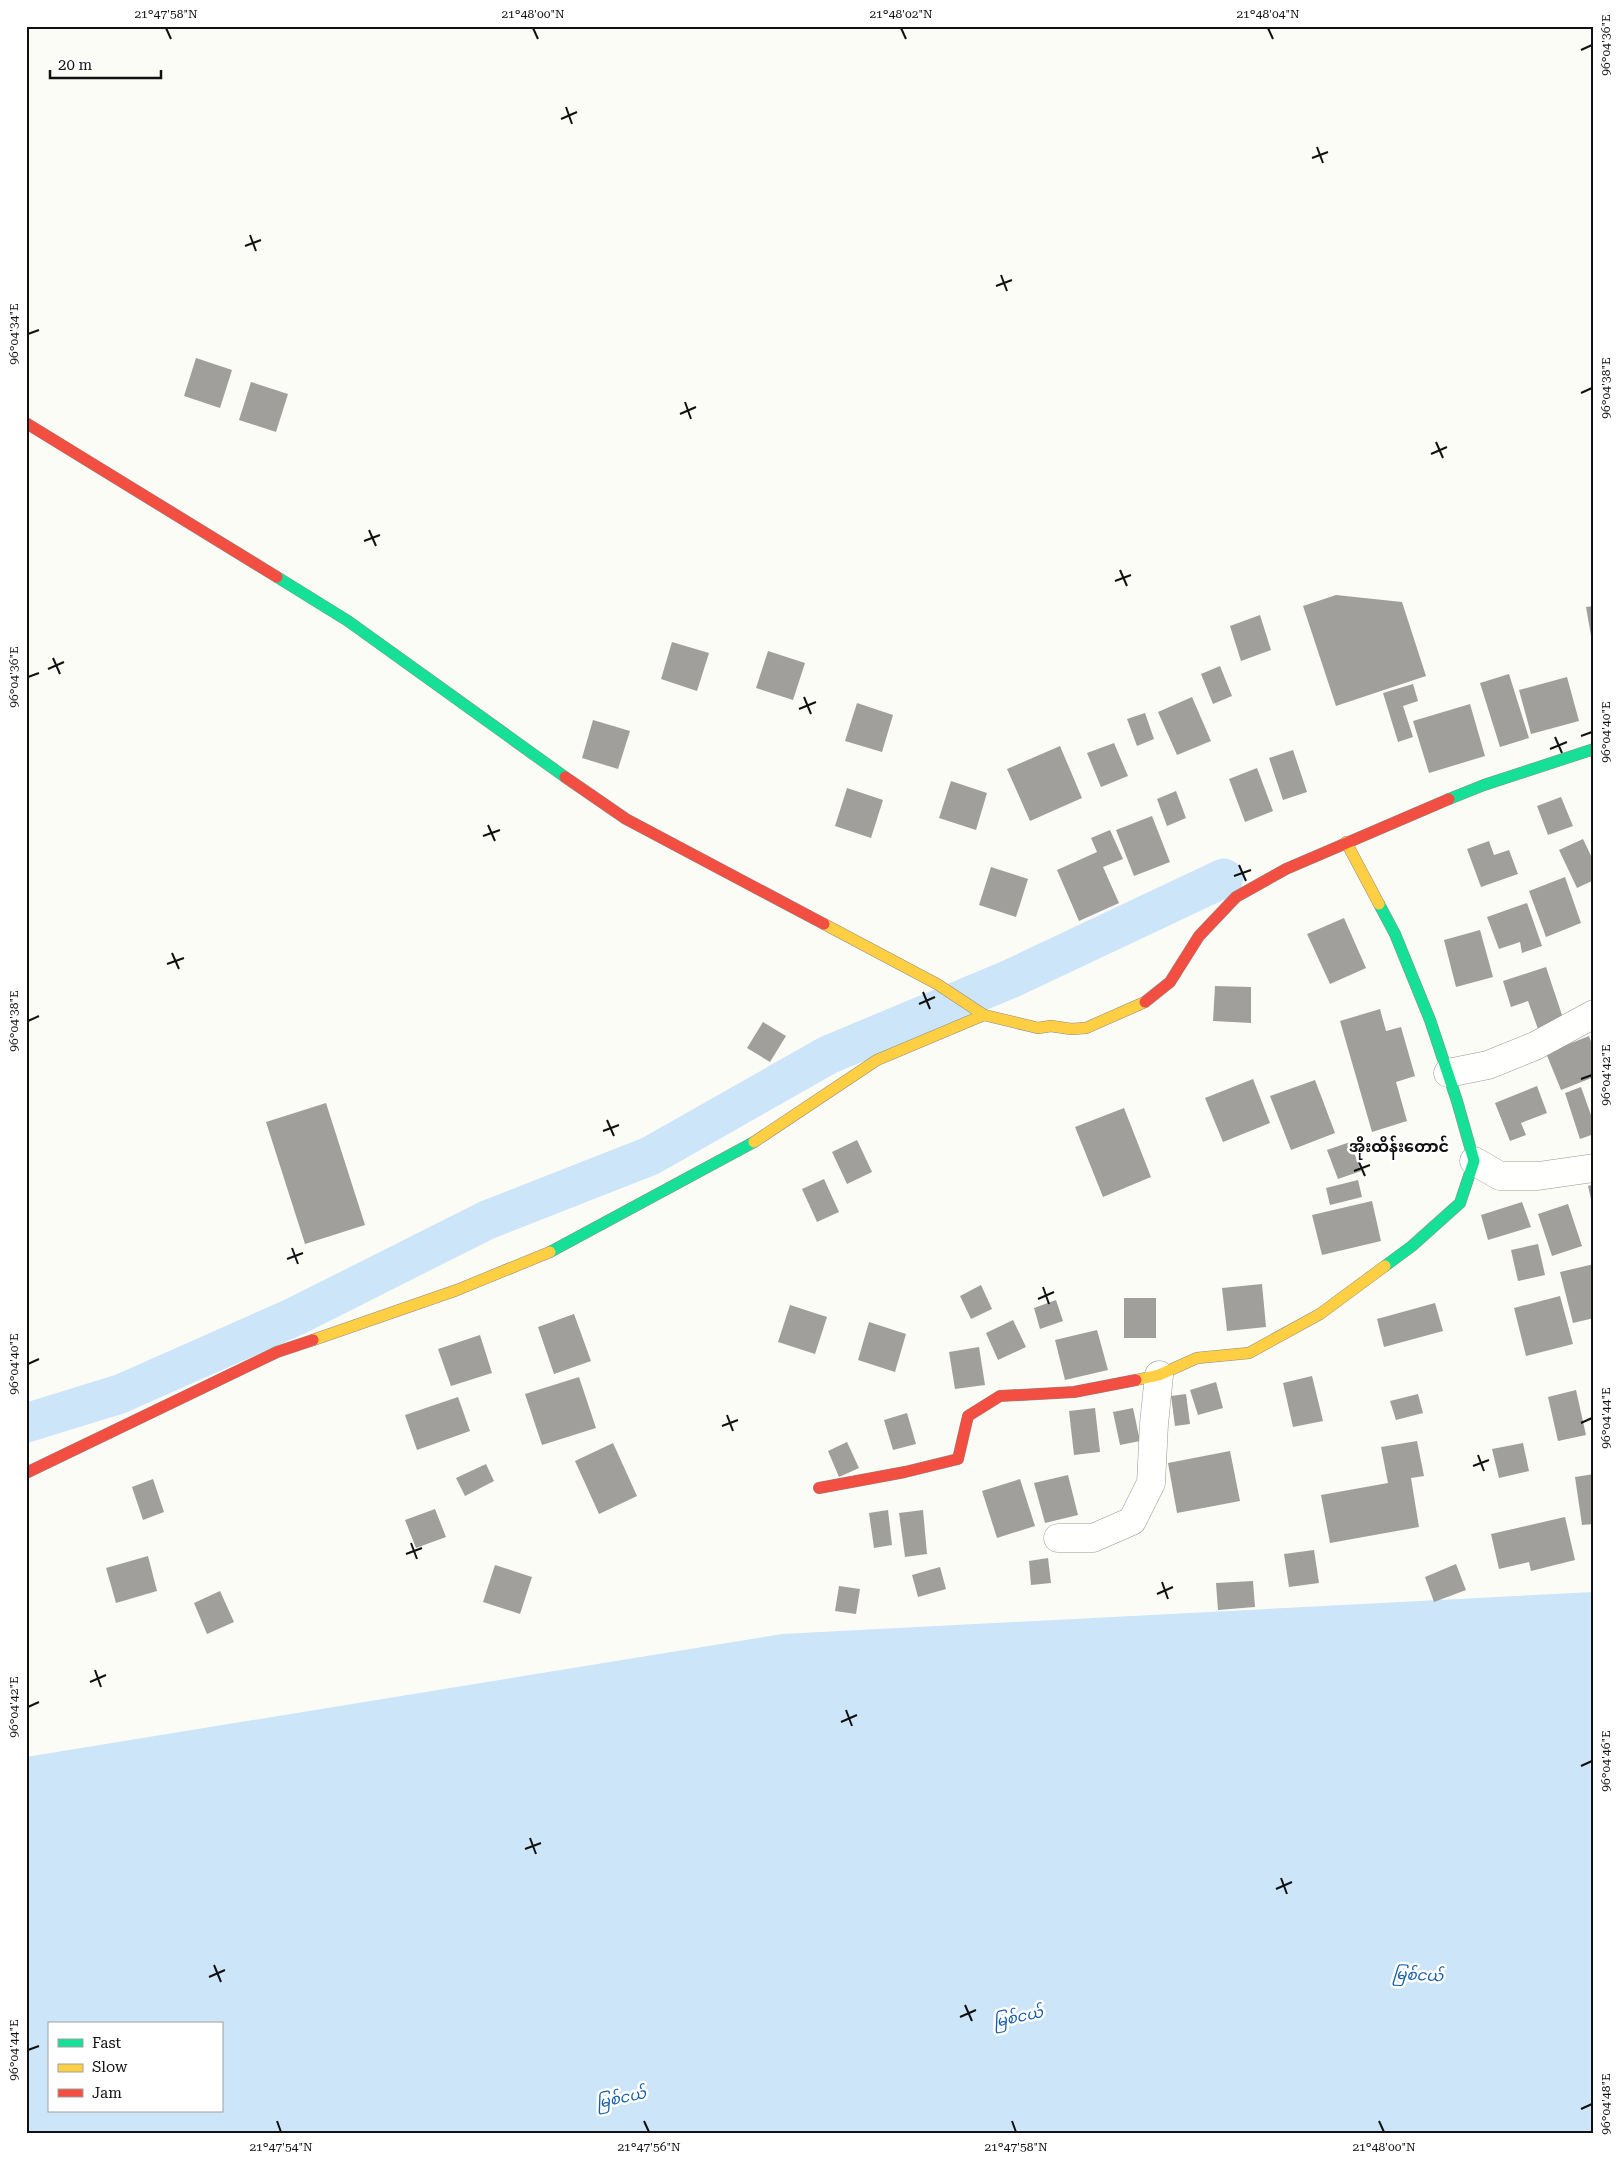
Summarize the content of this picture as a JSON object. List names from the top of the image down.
{
  "districts": ["အိုးထိန်းတောင်"],
  "water": ["မြစ်ငယ်"],
  "legend": ["Fast", "Slow", "Jam"],
  "scale_bar": "20 m",
  "coordinates": [
    "21°47'58\"N",
    "21°48'00\"N",
    "21°48'02\"N",
    "21°48'04\"N",
    "96°04'36\"E",
    "96°04'34\"E",
    "96°04'38\"E",
    "96°04'40\"E",
    "96°04'42\"E",
    "96°04'44\"E",
    "96°04'46\"E",
    "96°04'48\"E",
    "21°47'54\"N",
    "21°47'56\"N"
  ]
}
